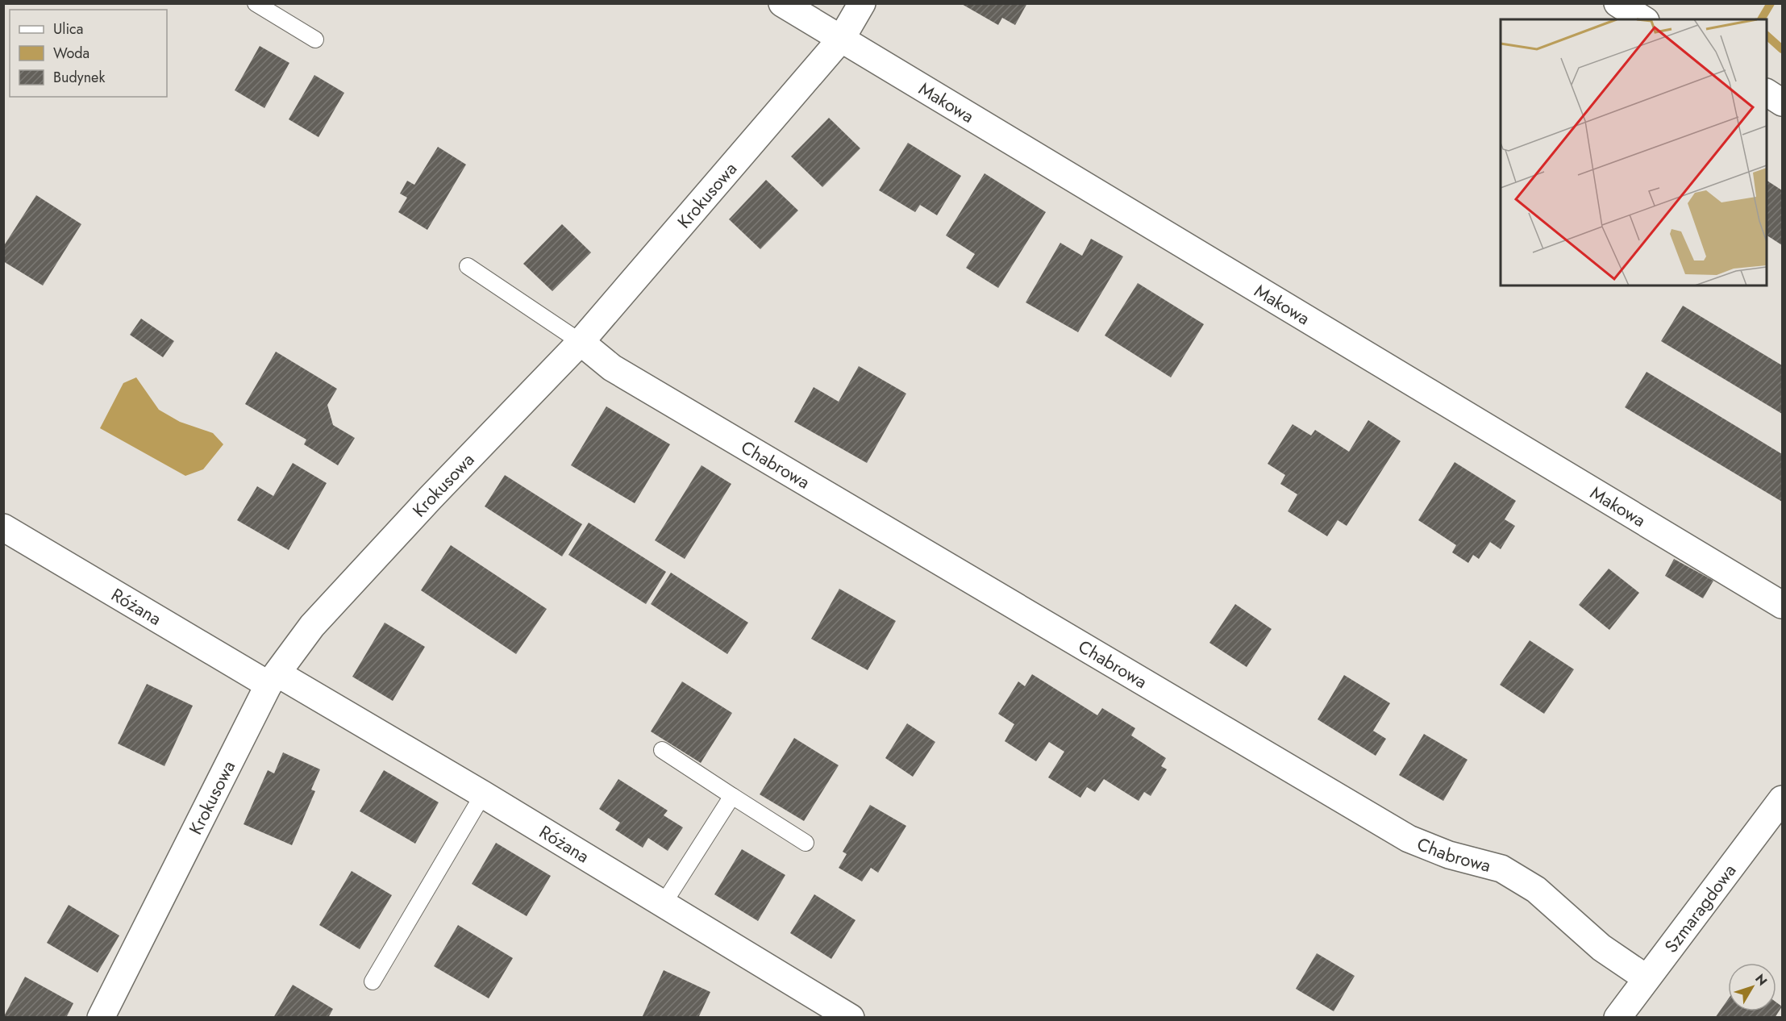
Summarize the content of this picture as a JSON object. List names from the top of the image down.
{
  "streets": {
    "street": [
      "Makowa",
      "Krokusowa",
      "Chabrowa",
      "Różana",
      "Szmaragdowa"
    ]
  },
  "crossings": [
    ["Makowa", "Krokusowa"],
    ["Krokusowa", "Chabrowa"],
    ["Krokusowa", "Różana"],
    ["Chabrowa", "Szmaragdowa"]
  ],
  "legend": ["Ulica", "Woda", "Budynek"],
  "north": "top right"
}
